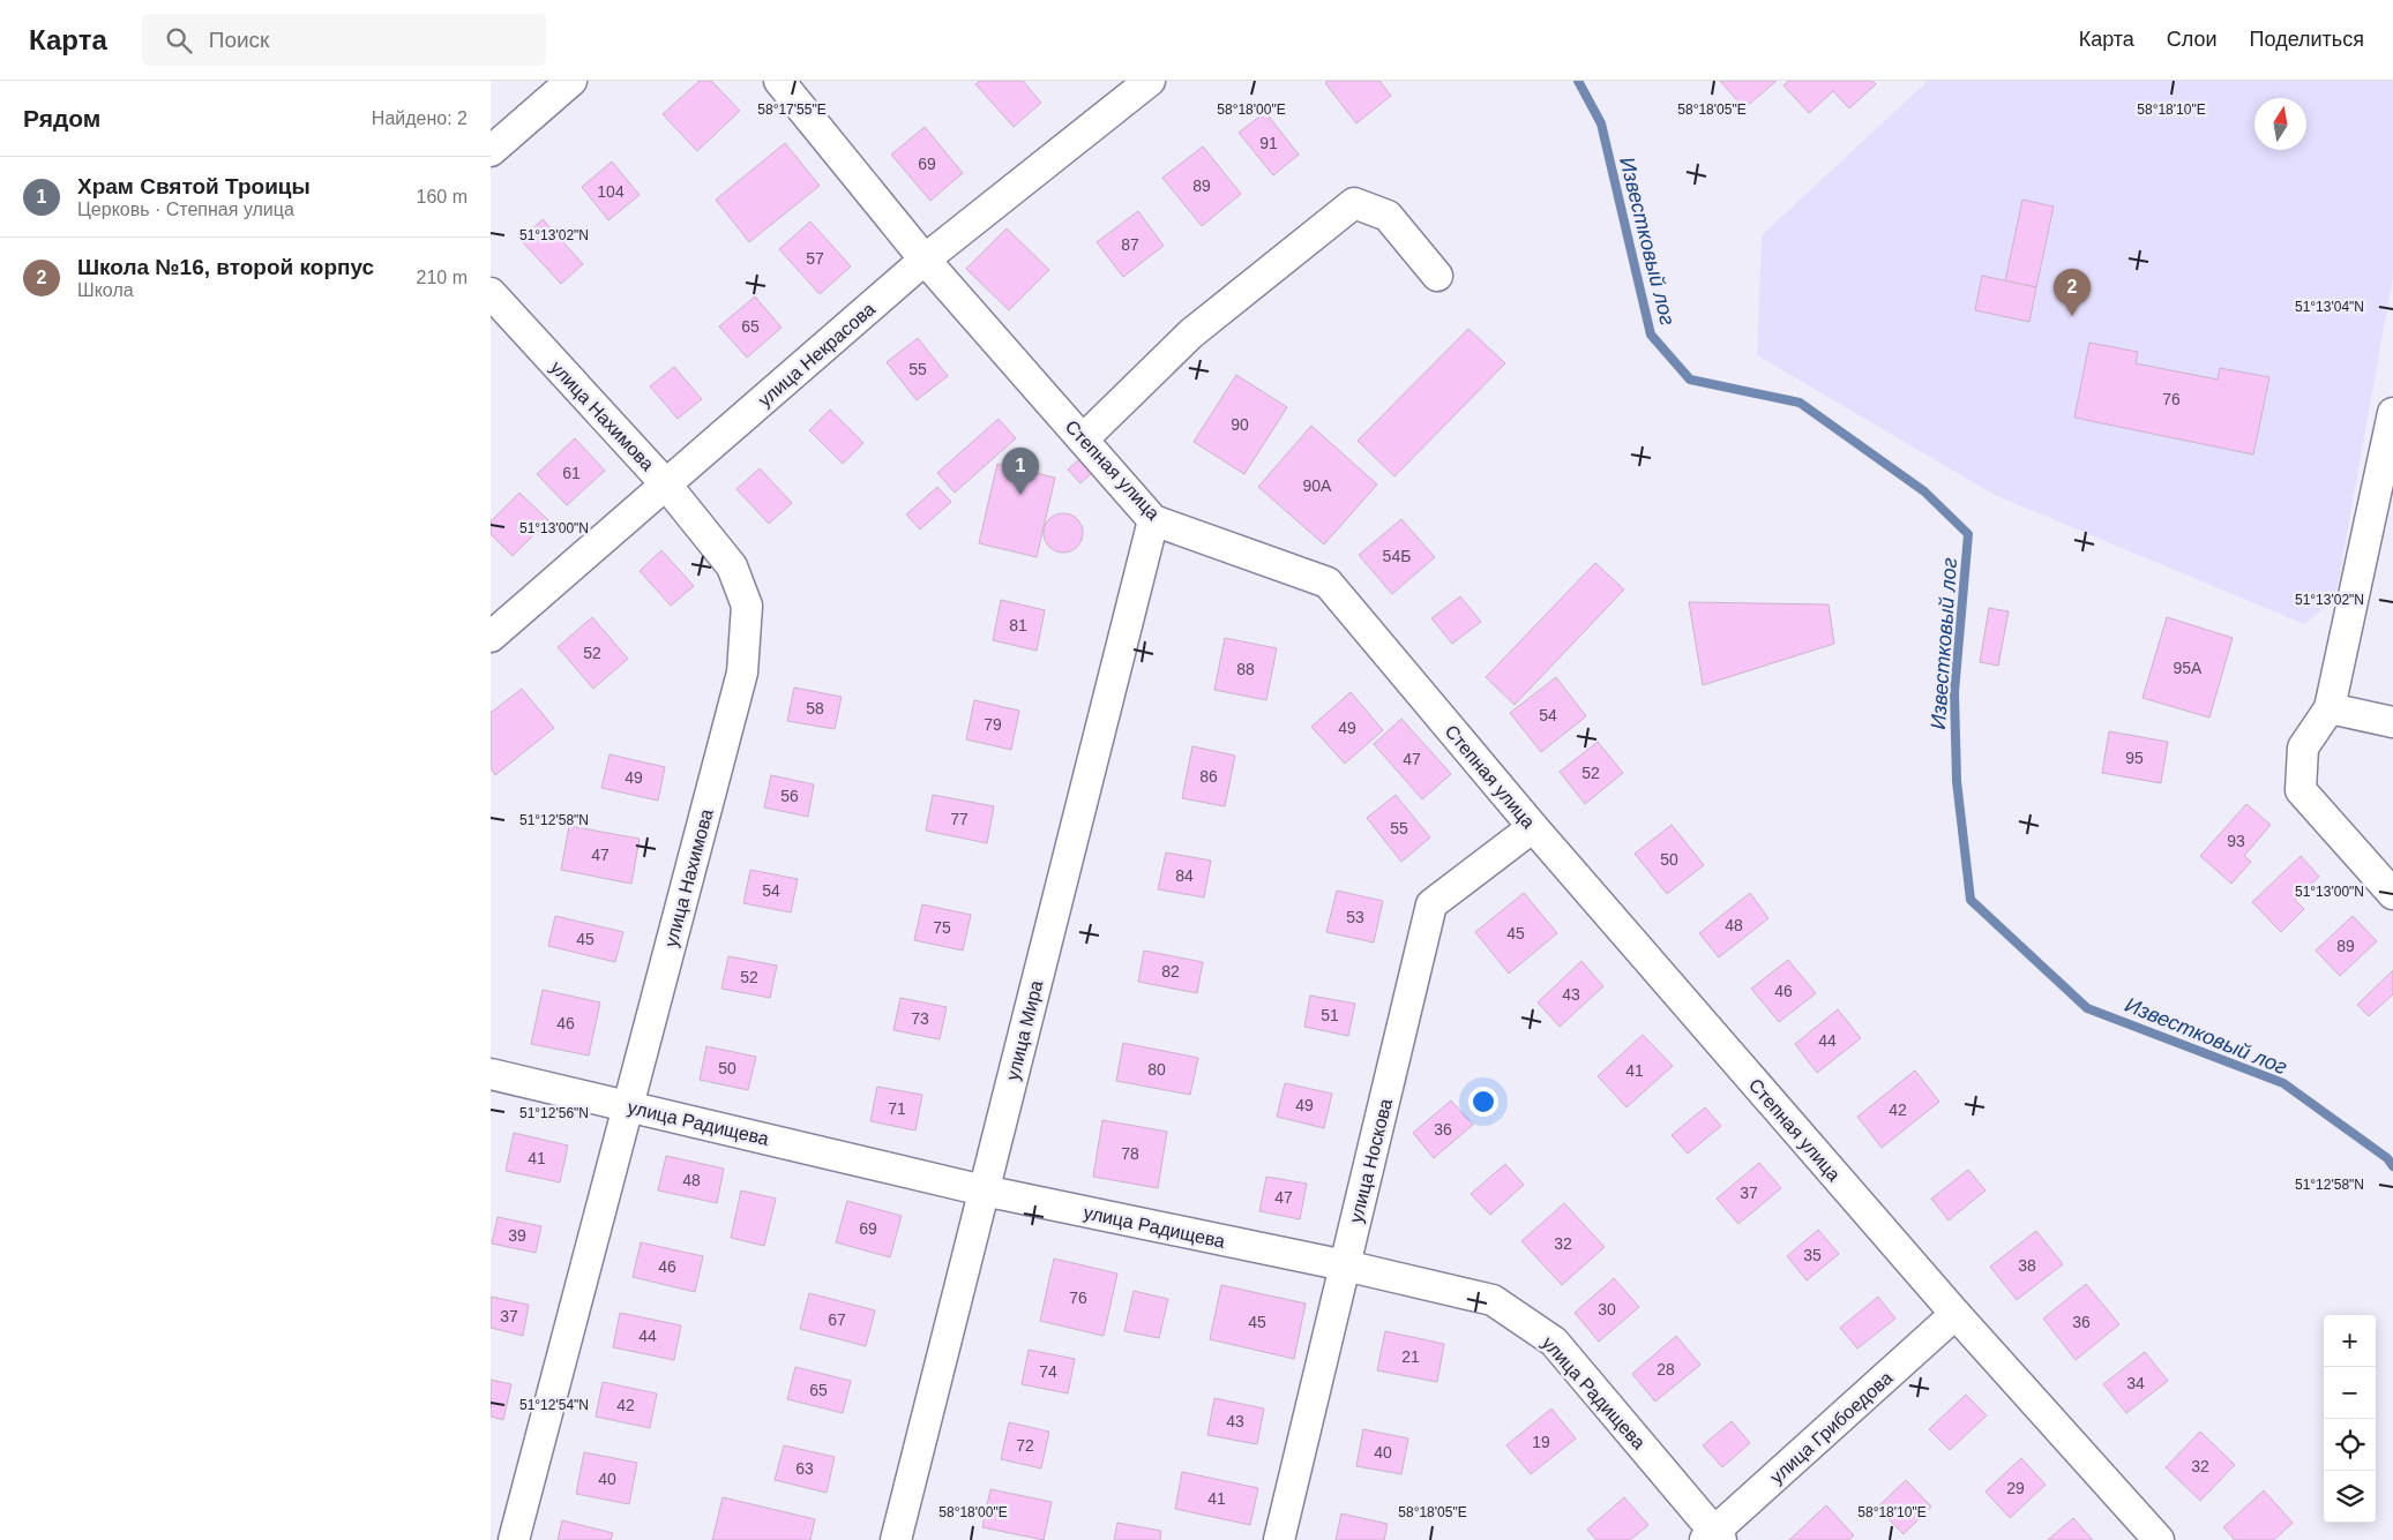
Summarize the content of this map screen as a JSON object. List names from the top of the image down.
{
  "streets": {
    "street": [
      "улица Некрасова",
      "улица Нахимова",
      "Степная улица",
      "улица Мира",
      "улица Радищева",
      "улица Носкова",
      "улица Грибоедова"
    ]
  },
  "crossings": [
    ["улица Некрасова", "улица Нахимова"],
    ["улица Некрасова", "Степная улица"],
    ["улица Нахимова", "улица Радищева"],
    ["Степная улица", "улица Мира"],
    ["Степная улица", "улица Носкова"],
    ["Степная улица", "улица Грибоедова"],
    ["улица Мира", "улица Радищева"],
    ["улица Радищева", "улица Носкова"],
    ["улица Радищева", "улица Грибоедова"]
  ],
  "water": ["Известковый лог"],
  "house_numbers": [
    "91",
    "69",
    "89",
    "104",
    "87",
    "57",
    "65",
    "55",
    "76",
    "90",
    "61",
    "90А",
    "54Б",
    "81",
    "52",
    "95А",
    "88",
    "58",
    "54",
    "79",
    "49",
    "95",
    "47",
    "52",
    "86",
    "49",
    "56",
    "77",
    "55",
    "93",
    "47",
    "50",
    "84",
    "54",
    "53",
    "48",
    "75",
    "45",
    "45",
    "89",
    "82",
    "52",
    "46",
    "43",
    "51",
    "73",
    "46",
    "44",
    "50",
    "80",
    "41",
    "49",
    "71",
    "42",
    "36",
    "78",
    "41",
    "48",
    "37",
    "47",
    "69",
    "39",
    "32",
    "35",
    "38",
    "46",
    "76",
    "30",
    "37",
    "67",
    "45",
    "36",
    "44",
    "21",
    "28",
    "74",
    "34",
    "65",
    "42",
    "43",
    "19",
    "72",
    "40",
    "32",
    "63",
    "40",
    "29",
    "41"
  ],
  "north": "top",
  "page": {
    "header": "Карта",
    "search": "Поиск",
    "nav": ["Карта", "Слои", "Поделиться"],
    "heading": ["Рядом", "Найдено: 2"],
    "list": [
      {
        "mark": "1",
        "name": "Храм Святой Троицы",
        "note": "Церковь · Степная улица",
        "value": "160 m"
      },
      {
        "mark": "2",
        "name": "Школа №16, второй корпус",
        "note": "Школа",
        "value": "210 m"
      }
    ],
    "pins": ["2", "1"],
    "map_buttons": ["+", "−"]
  },
  "coordinates": [
    "58°17'55\"E",
    "58°18'00\"E",
    "58°18'05\"E",
    "58°18'10\"E",
    "51°13'02\"N",
    "51°13'04\"N",
    "51°13'00\"N",
    "51°12'58\"N",
    "51°12'56\"N",
    "51°12'54\"N"
  ]
}
